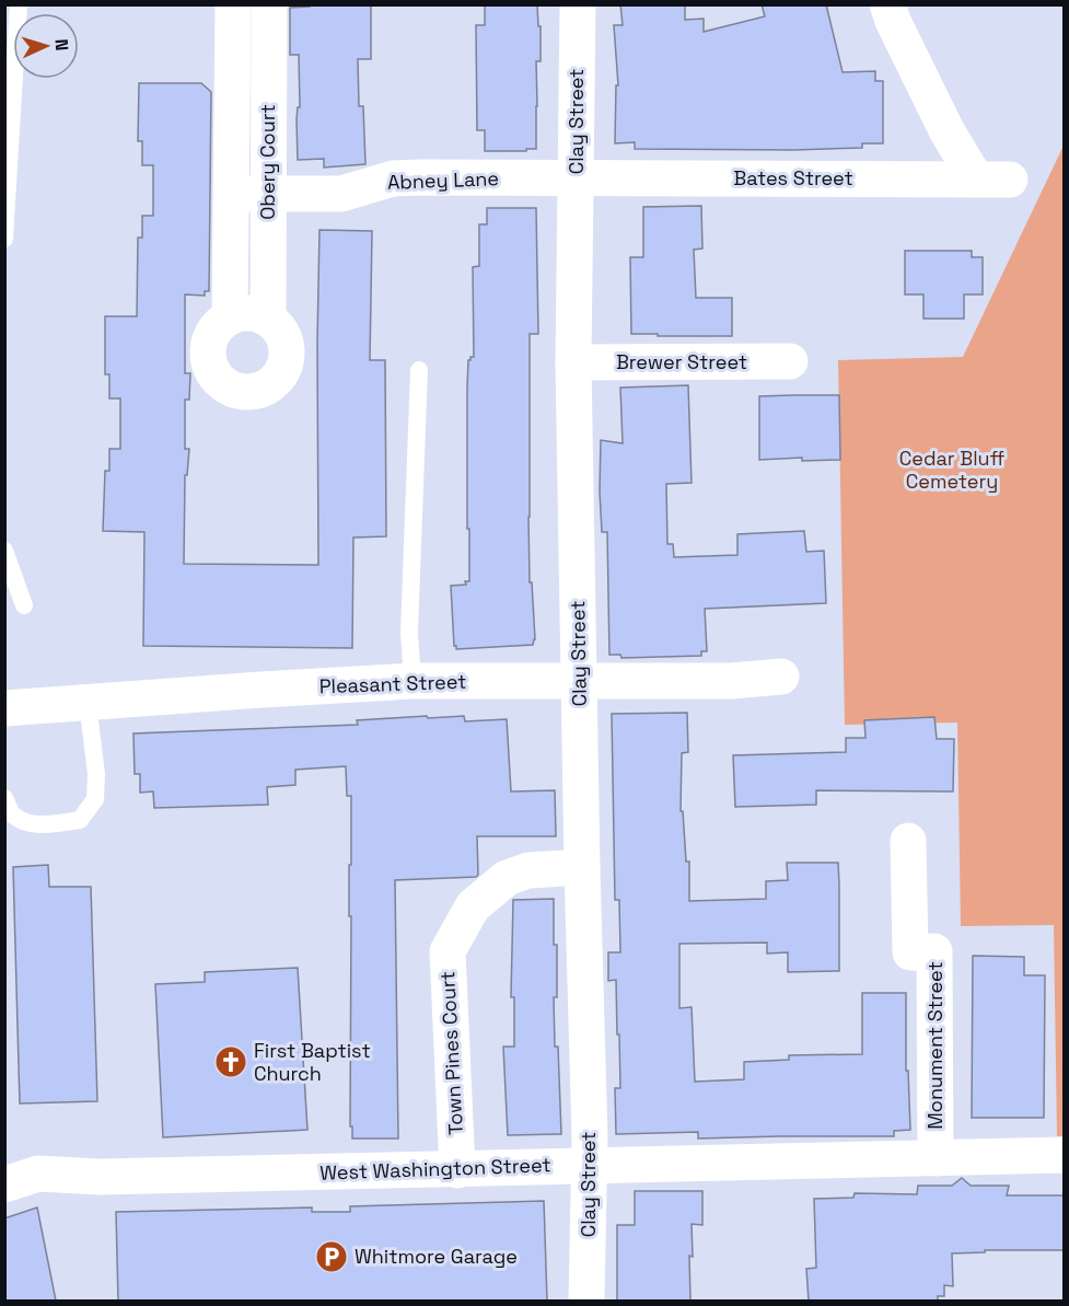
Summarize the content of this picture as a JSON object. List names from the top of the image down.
{
  "streets": {
    "street": [
      "Clay Street",
      "Obery Court",
      "Bates Street",
      "Abney Lane",
      "Brewer Street",
      "Pleasant Street",
      "Monument Street",
      "Town Pines Court",
      "West Washington Street"
    ]
  },
  "crossings": [
    ["Clay Street", "Bates Street"],
    ["Clay Street", "Abney Lane"],
    ["Clay Street", "Brewer Street"],
    ["Clay Street", "Pleasant Street"],
    ["Clay Street", "Town Pines Court"],
    ["Clay Street", "West Washington Street"],
    ["Obery Court", "Abney Lane"],
    ["Bates Street", "Abney Lane"],
    ["Monument Street", "West Washington Street"],
    ["Town Pines Court", "West Washington Street"]
  ],
  "parks": ["Cedar Bluff Cemetery"],
  "places": {
    "church": ["First Baptist Church"],
    "parking": ["Whitmore Garage"]
  },
  "north": "right"
}
